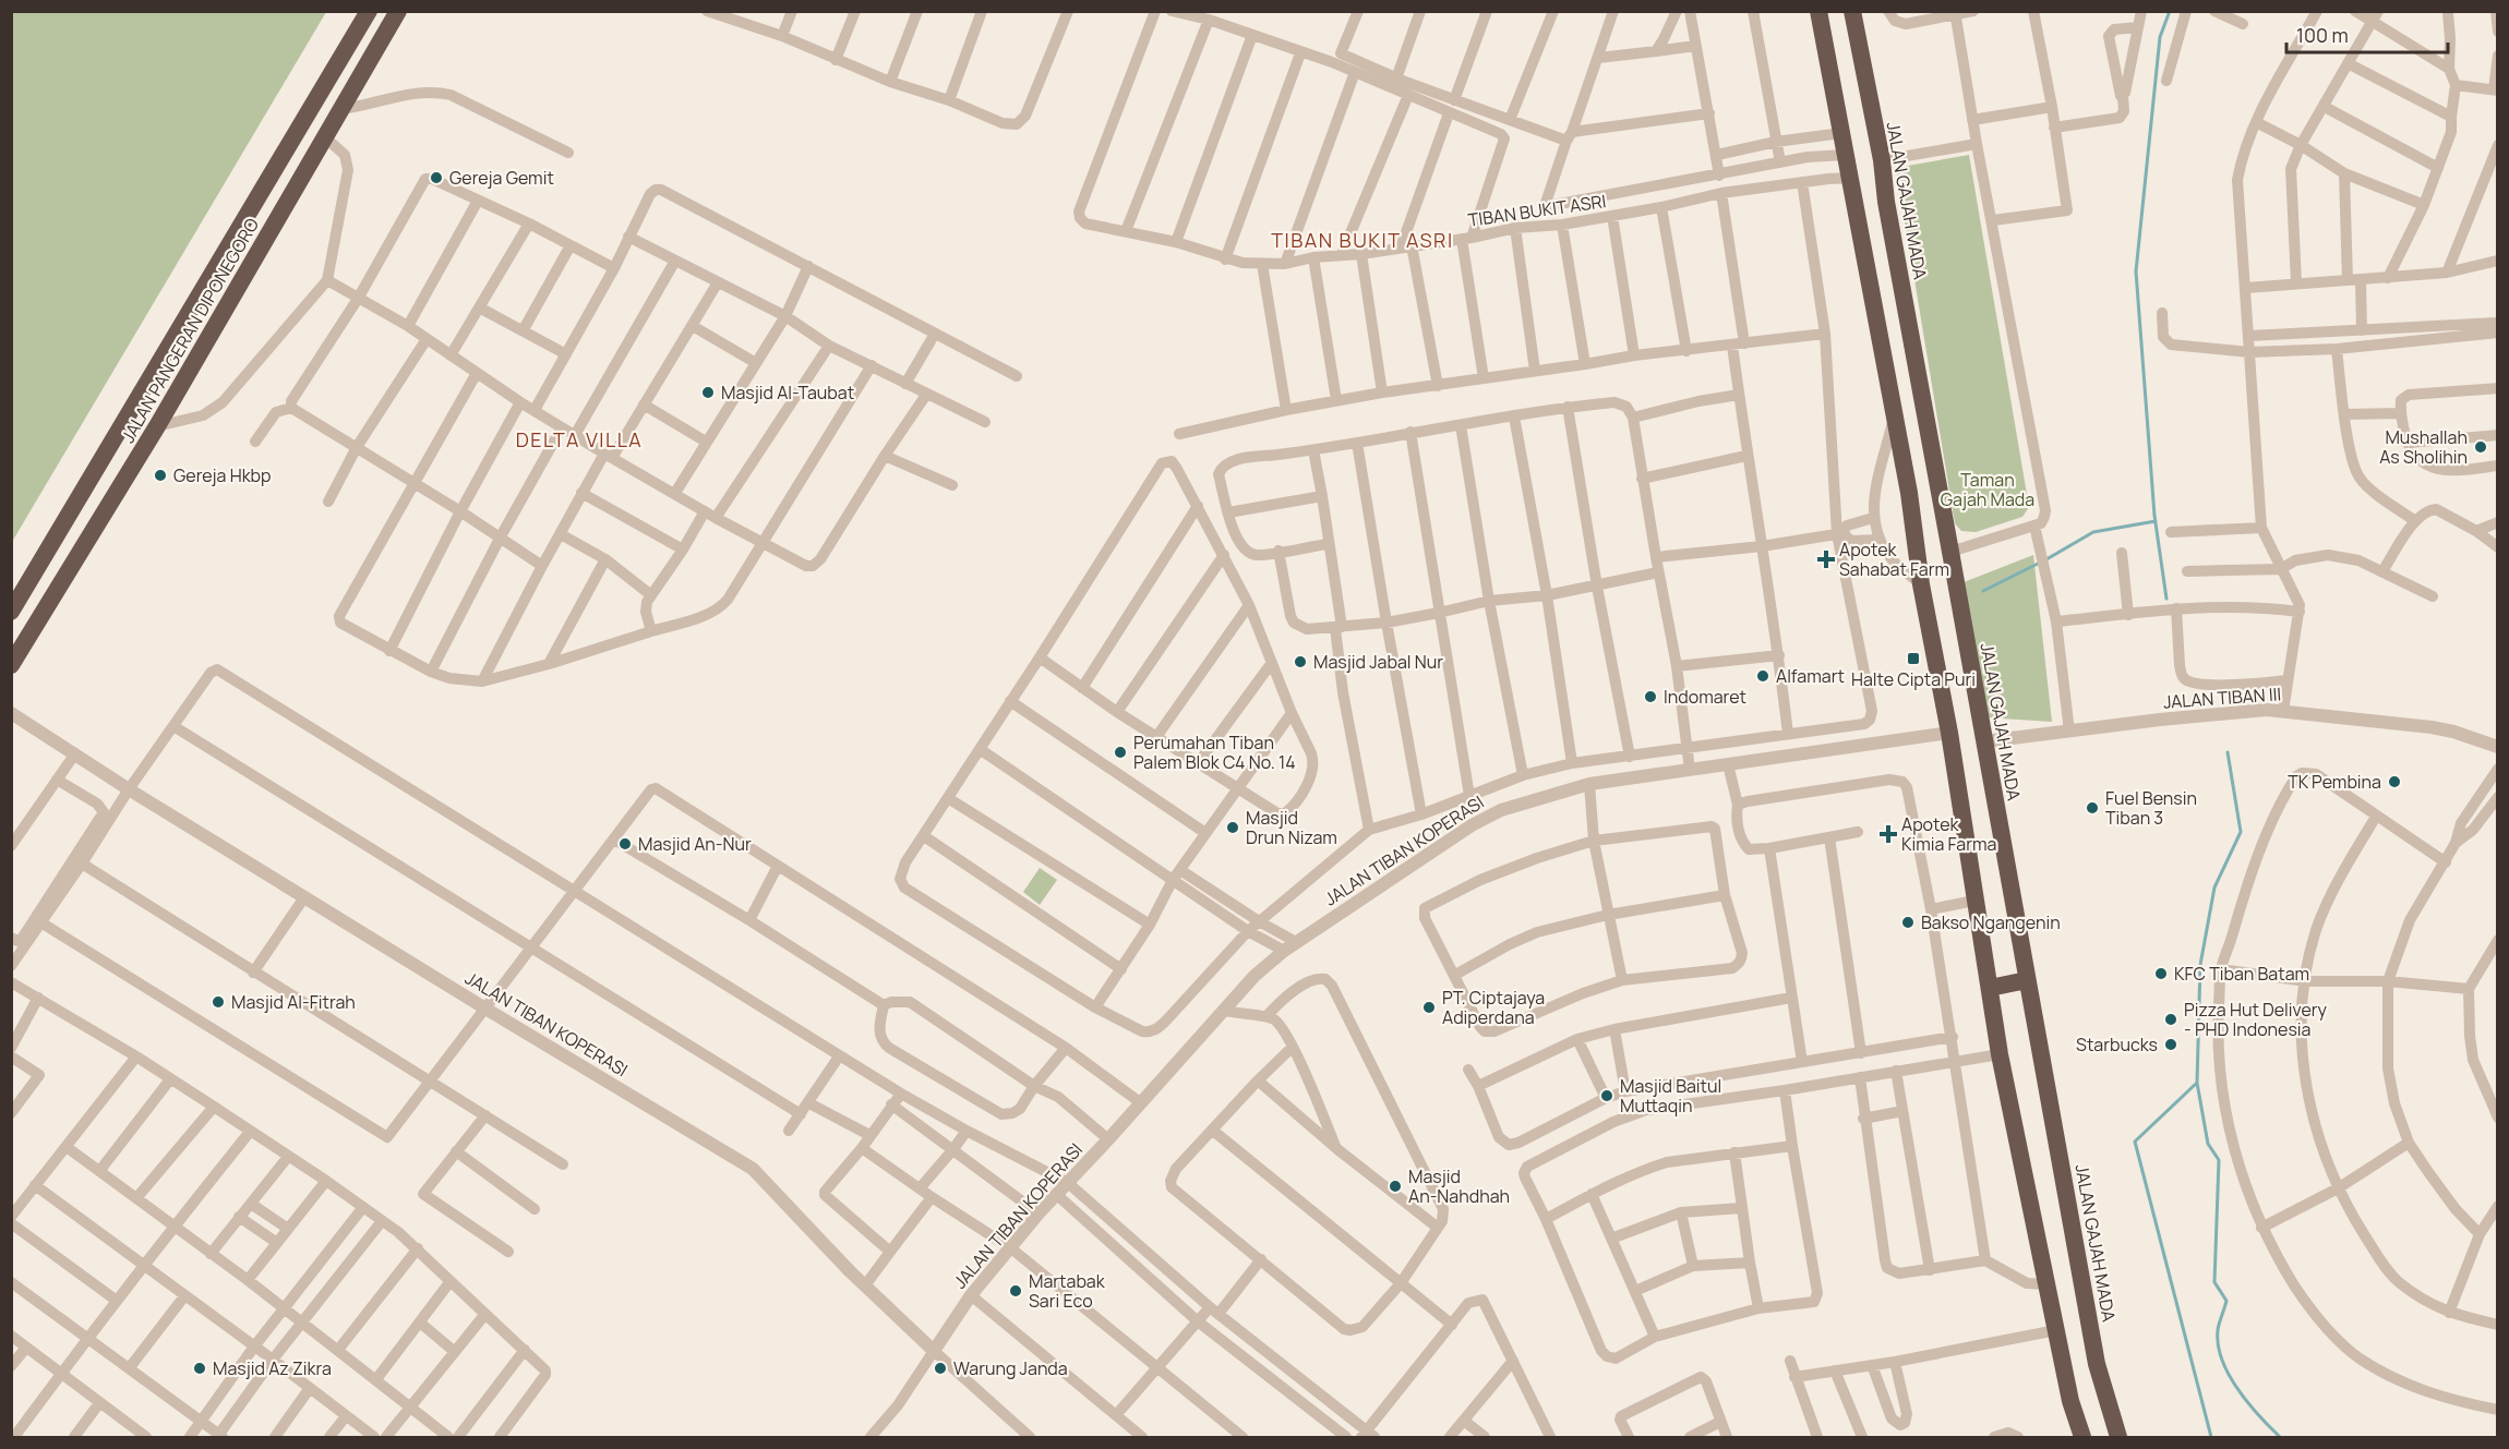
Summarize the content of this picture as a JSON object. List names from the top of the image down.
{
  "streets": {
    "highway": ["JALAN GAJAH MADA", "JALAN PANGERAN DIPONEGORO"],
    "street": ["TIBAN BUKIT ASRI", "JALAN TIBAN III", "JALAN TIBAN KOPERASI"]
  },
  "crossings": [
    ["JALAN GAJAH MADA", "JALAN TIBAN III"]
  ],
  "districts": ["TIBAN BUKIT ASRI", "DELTA VILLA"],
  "parks": ["Taman Gajah Mada"],
  "places": {
    "other": [
      "Gereja Gemit",
      "Masjid Al-Taubat",
      "Mushallah As Sholihin",
      "Gereja Hkbp",
      "Masjid Jabal Nur",
      "Alfamart",
      "Indomaret",
      "Perumahan Tiban Palem Blok C4 No. 14",
      "TK Pembina",
      "Fuel Bensin Tiban 3",
      "Masjid Drun Nizam",
      "Masjid An-Nur",
      "Bakso Ngangenin",
      "KFC Tiban Batam",
      "Masjid Al-Fitrah",
      "PT. Ciptajaya Adiperdana",
      "Pizza Hut Delivery - PHD Indonesia",
      "Starbucks",
      "Masjid Baitul Muttaqin",
      "Masjid An-Nahdhah",
      "Martabak Sari Eco",
      "Masjid Az Zikra",
      "Warung Janda"
    ],
    "health": ["Apotek Sahabat Farm", "Apotek Kimia Farma"],
    "transit": ["Halte Cipta Puri"]
  },
  "scale_bar": "100 m"
}
